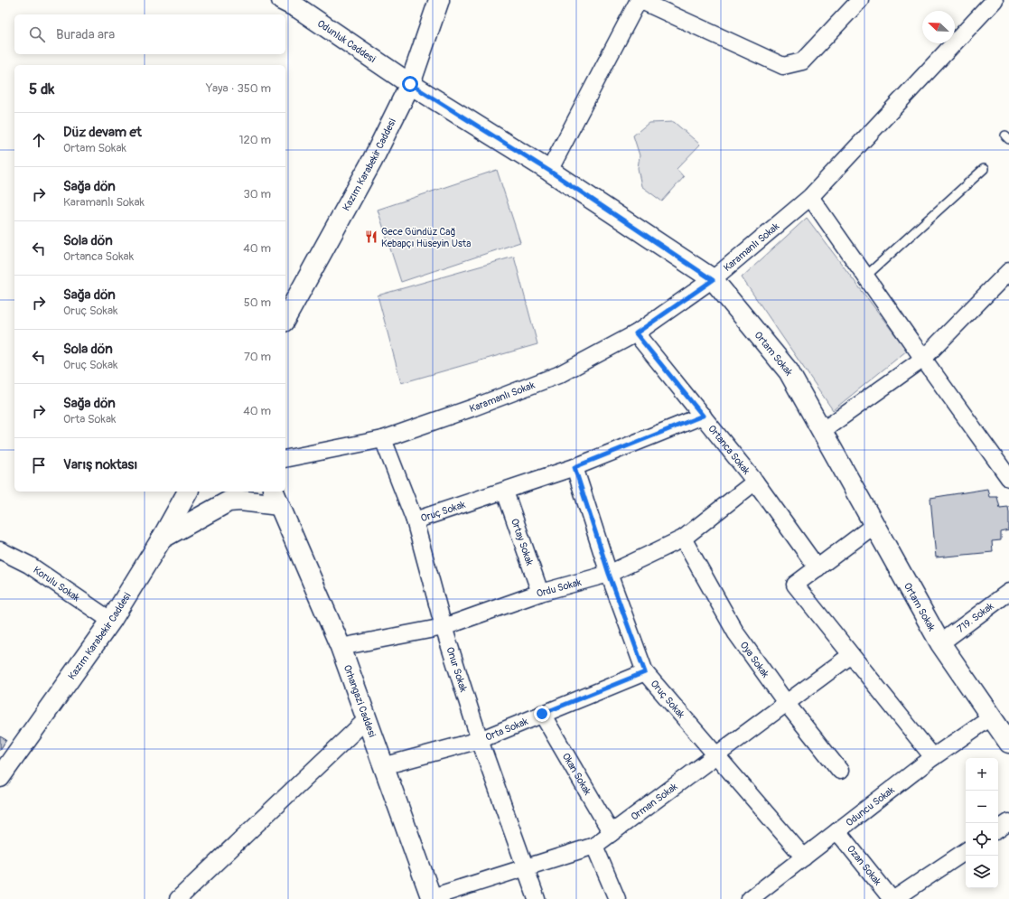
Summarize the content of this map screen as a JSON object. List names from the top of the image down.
{
  "streets": {
    "street": [
      "Odunluk Caddesi",
      "Kazım Karabekir Caddesi",
      "Karamanlı Sokak",
      "Ortam Sokak",
      "Ortanca Sokak",
      "Oruç Sokak",
      "Ortay Sokak",
      "Korulu Sokak",
      "Ordu Sokak",
      "719. Sokak",
      "Oya Sokak",
      "Onur Sokak",
      "Orhangazi Caddesi",
      "Orta Sokak",
      "Okan Sokak",
      "Orman Sokak",
      "Oduncu Sokak",
      "Ozan Sokak"
    ]
  },
  "crossings": [
    ["Odunluk Caddesi", "Kazım Karabekir Caddesi"],
    ["Odunluk Caddesi", "Ortam Sokak"],
    ["Kazım Karabekir Caddesi", "Ortam Sokak"],
    ["Kazım Karabekir Caddesi", "Korulu Sokak"],
    ["Karamanlı Sokak", "Ortam Sokak"],
    ["Karamanlı Sokak", "Ortanca Sokak"],
    ["Karamanlı Sokak", "Onur Sokak"],
    ["Ortam Sokak", "719. Sokak"],
    ["Ortam Sokak", "Oduncu Sokak"],
    ["Ortanca Sokak", "Oruç Sokak"],
    ["Ortanca Sokak", "Ordu Sokak"],
    ["Oruç Sokak", "Ortay Sokak"],
    ["Oruç Sokak", "Ordu Sokak"],
    ["Oruç Sokak", "Onur Sokak"],
    ["Oruç Sokak", "Orta Sokak"],
    ["Oruç Sokak", "Orman Sokak"],
    ["Oruç Sokak", "Oduncu Sokak"],
    ["Ortay Sokak", "Ordu Sokak"],
    ["Ordu Sokak", "Oya Sokak"],
    ["Ordu Sokak", "Onur Sokak"],
    ["Ordu Sokak", "Orhangazi Caddesi"],
    ["Oya Sokak", "Orman Sokak"],
    ["Onur Sokak", "Orta Sokak"],
    ["Onur Sokak", "Orman Sokak"],
    ["Orhangazi Caddesi", "Orta Sokak"],
    ["Orhangazi Caddesi", "Orman Sokak"],
    ["Orta Sokak", "Okan Sokak"],
    ["Okan Sokak", "Orman Sokak"],
    ["Oduncu Sokak", "Ozan Sokak"]
  ],
  "places": {
    "restaurant": ["Gece Gündüz Cağ Kebapçı Hüseyin Usta"]
  },
  "north": "top left",
  "page": {
    "search": "Burada ara",
    "heading": ["5 dk", "Yaya · 350 m"],
    "list": [
      ["Düz devam et", "Ortam Sokak", "120 m"],
      ["Sağa dön", "Karamanlı Sokak", "30 m"],
      ["Sola dön", "Ortanca Sokak", "40 m"],
      ["Sağa dön", "Oruç Sokak", "50 m"],
      ["Sola dön", "Oruç Sokak", "70 m"],
      ["Sağa dön", "Orta Sokak", "40 m"],
      "Varış noktası"
    ],
    "map_buttons": ["+", "−"]
  }
}
